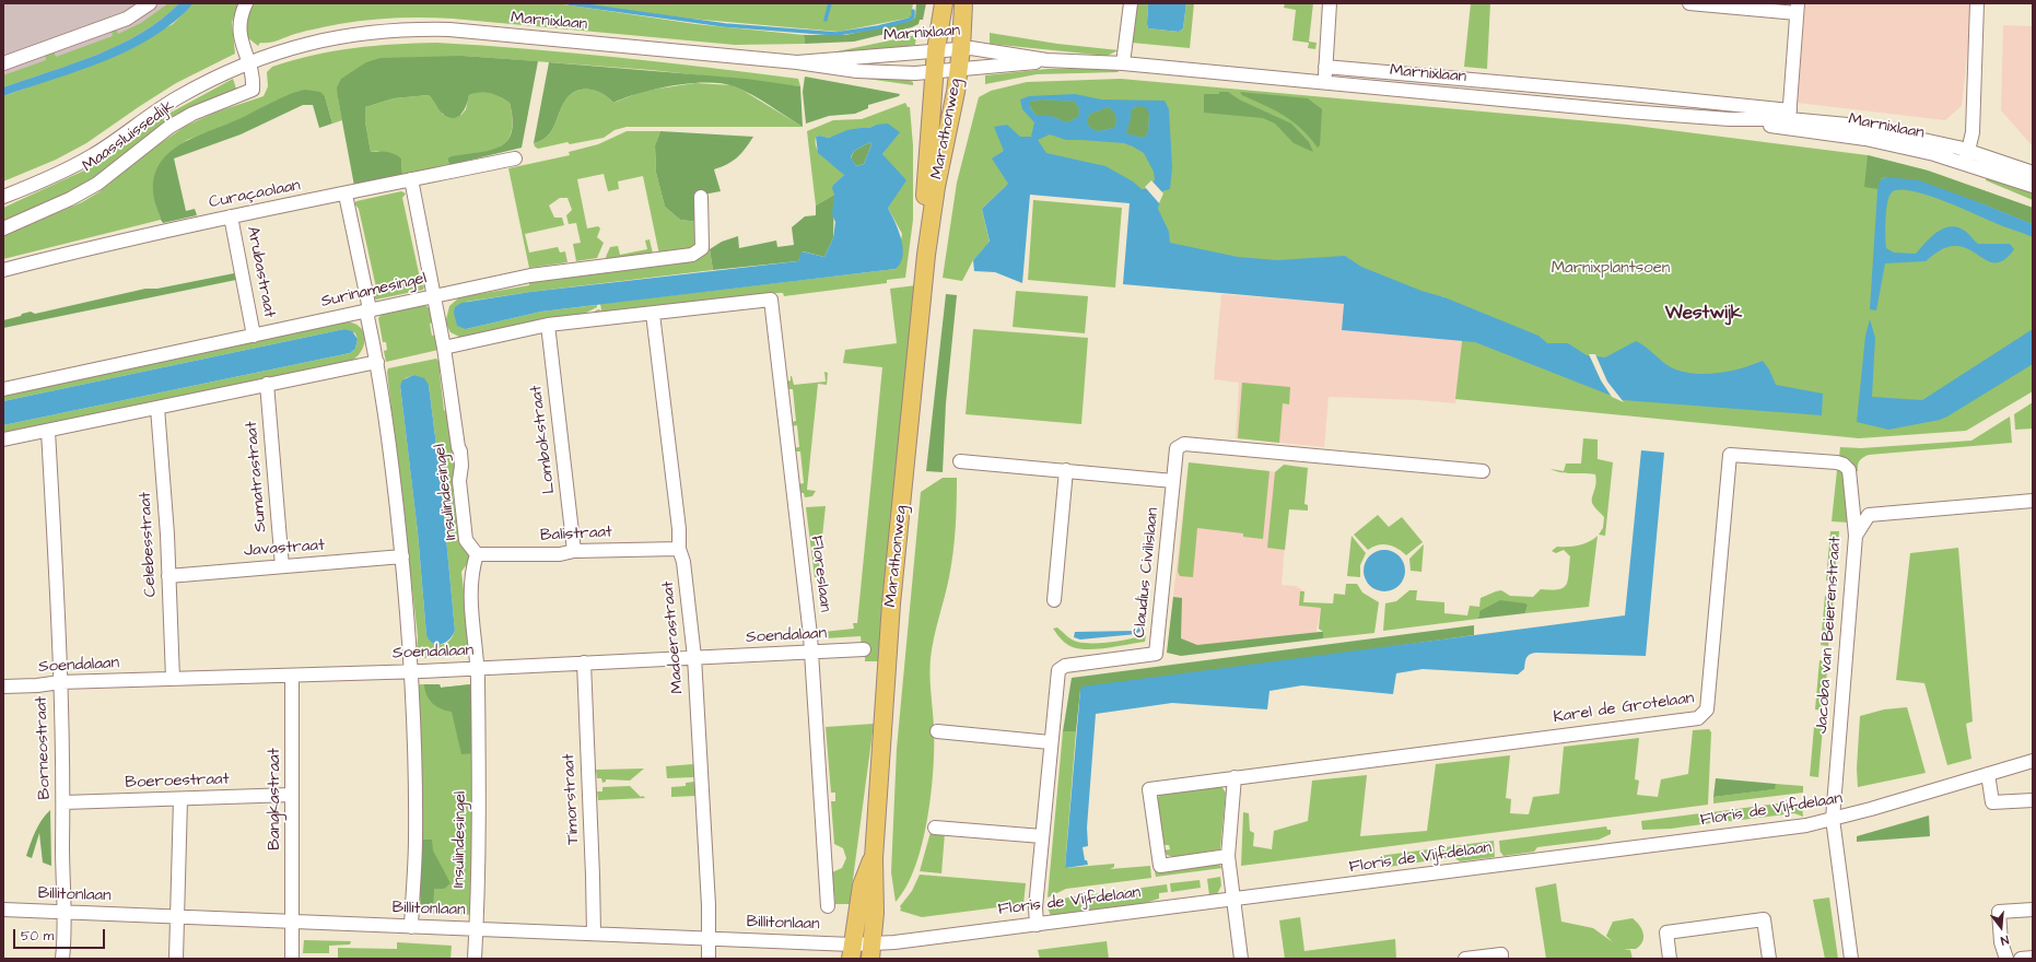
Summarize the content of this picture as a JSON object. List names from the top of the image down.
{
  "streets": {
    "main road": ["Marathonweg"],
    "street": [
      "Marnixlaan",
      "Maassluissedijk",
      "Curaçaolaan",
      "Arubastraat",
      "Surinamesingel",
      "Lombokstraat",
      "Sumatrastraat",
      "Insulindesingel",
      "Balistraat",
      "Celebesstraat",
      "Javastraat",
      "Claudius Civilislaan",
      "Floreslaan",
      "Jacoba van Beierenstraat",
      "Soendalaan",
      "Madoerastraat",
      "Karel de Grotelaan",
      "Borneostraat",
      "Boeroestraat",
      "Bangkastraat",
      "Timorstraat",
      "Floris de Vijfdelaan",
      "Billitonlaan"
    ]
  },
  "crossings": [
    ["Marnixlaan", "Marathonweg"],
    ["Marnixlaan", "Maassluissedijk"],
    ["Marathonweg", "Floris de Vijfdelaan"],
    ["Marathonweg", "Billitonlaan"],
    ["Curaçaolaan", "Arubastraat"],
    ["Curaçaolaan", "Insulindesingel"],
    ["Arubastraat", "Surinamesingel"],
    ["Surinamesingel", "Insulindesingel"],
    ["Lombokstraat", "Balistraat"],
    ["Sumatrastraat", "Javastraat"],
    ["Insulindesingel", "Balistraat"],
    ["Insulindesingel", "Soendalaan"],
    ["Insulindesingel", "Billitonlaan"],
    ["Balistraat", "Madoerastraat"],
    ["Celebesstraat", "Javastraat"],
    ["Celebesstraat", "Soendalaan"],
    ["Claudius Civilislaan", "Floris de Vijfdelaan"],
    ["Floreslaan", "Soendalaan"],
    ["Floreslaan", "Madoerastraat"],
    ["Jacoba van Beierenstraat", "Karel de Grotelaan"],
    ["Jacoba van Beierenstraat", "Floris de Vijfdelaan"],
    ["Soendalaan", "Madoerastraat"],
    ["Soendalaan", "Borneostraat"],
    ["Soendalaan", "Bangkastraat"],
    ["Soendalaan", "Timorstraat"],
    ["Madoerastraat", "Billitonlaan"],
    ["Borneostraat", "Boeroestraat"],
    ["Borneostraat", "Billitonlaan"],
    ["Boeroestraat", "Bangkastraat"],
    ["Bangkastraat", "Billitonlaan"],
    ["Timorstraat", "Billitonlaan"],
    ["Floris de Vijfdelaan", "Billitonlaan"]
  ],
  "districts": ["Westwijk"],
  "parks": ["Marnixplantsoen"],
  "scale_bar": "50 m",
  "north": "bottom"
}
